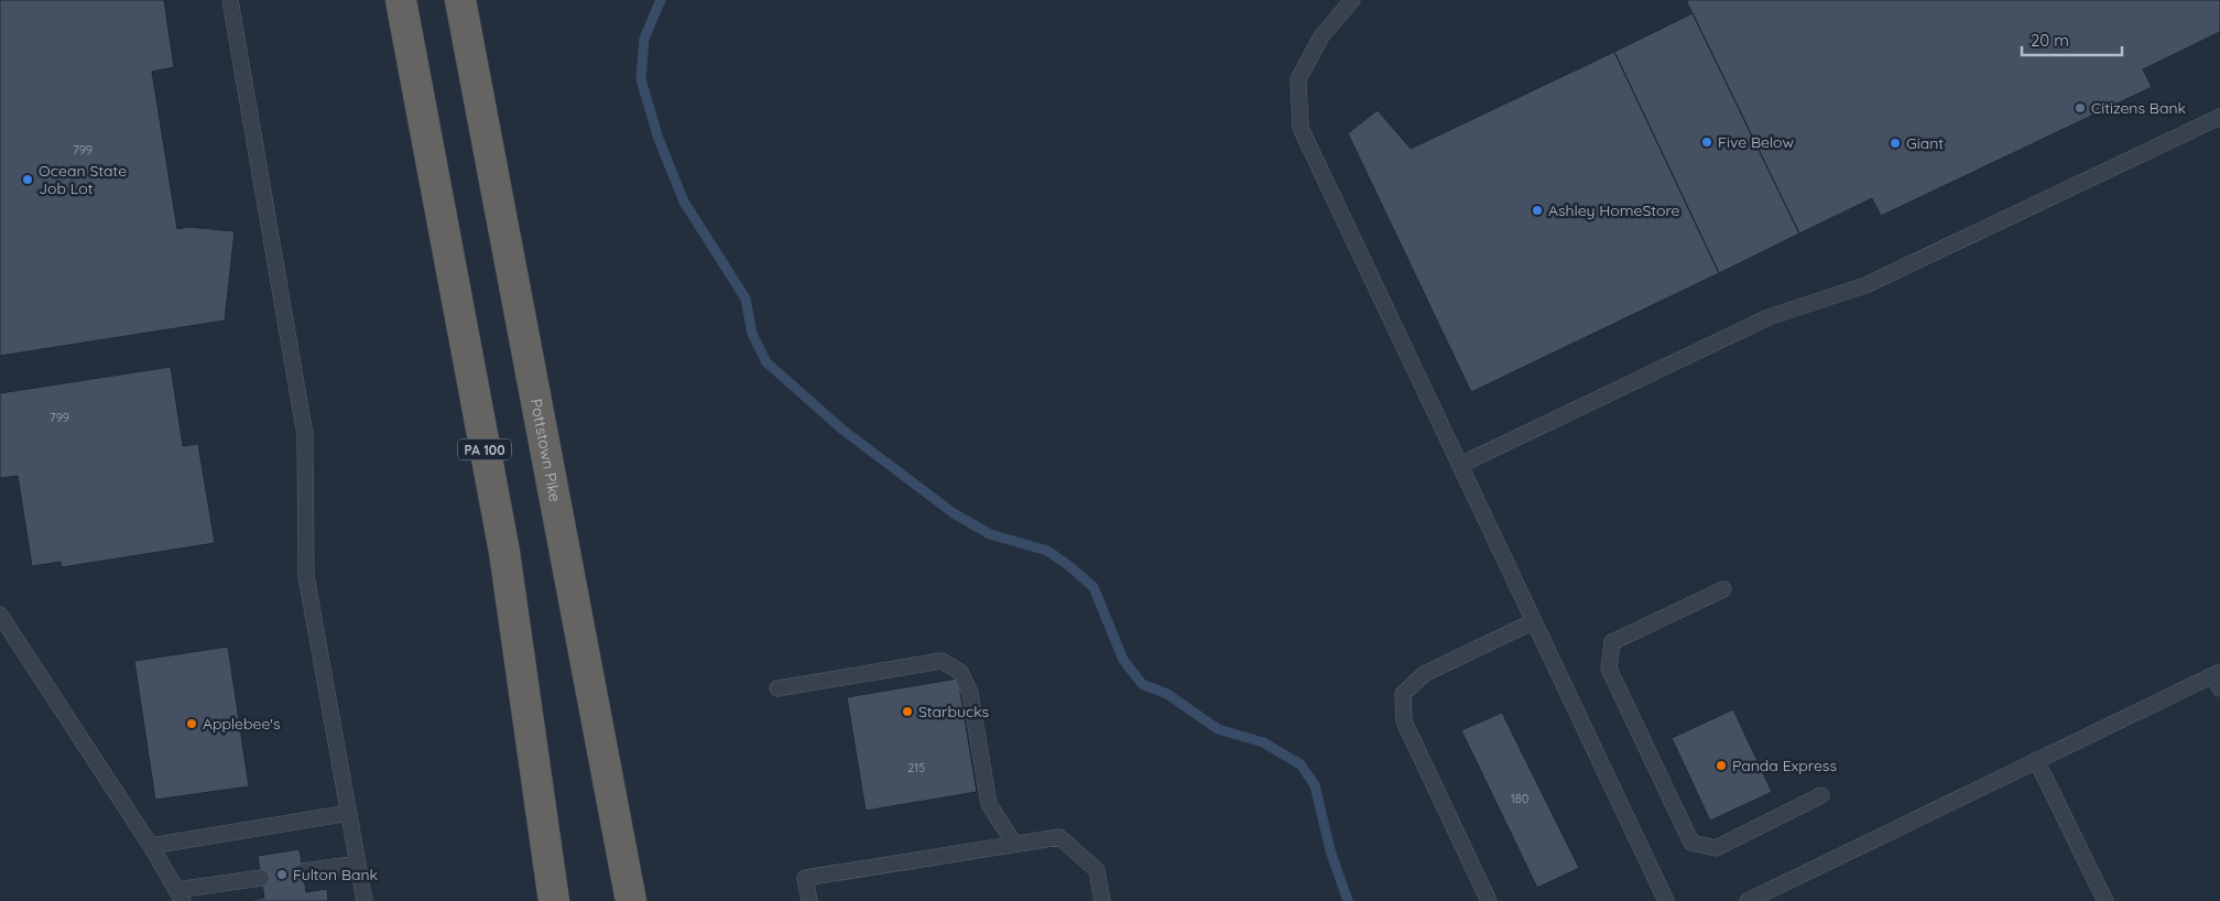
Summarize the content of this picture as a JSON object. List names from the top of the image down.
{
  "streets": {
    "highway": ["PA 100", "Pottstown Pike"]
  },
  "places": [
    "Citizens Bank",
    "Five Below",
    "Giant",
    "Ocean State Job Lot",
    "Ashley HomeStore",
    "Starbucks",
    "Applebee's",
    "Panda Express",
    "Fulton Bank"
  ],
  "house_numbers": [
    "799",
    "799",
    "215",
    "180"
  ],
  "scale_bar": "20 m"
}
